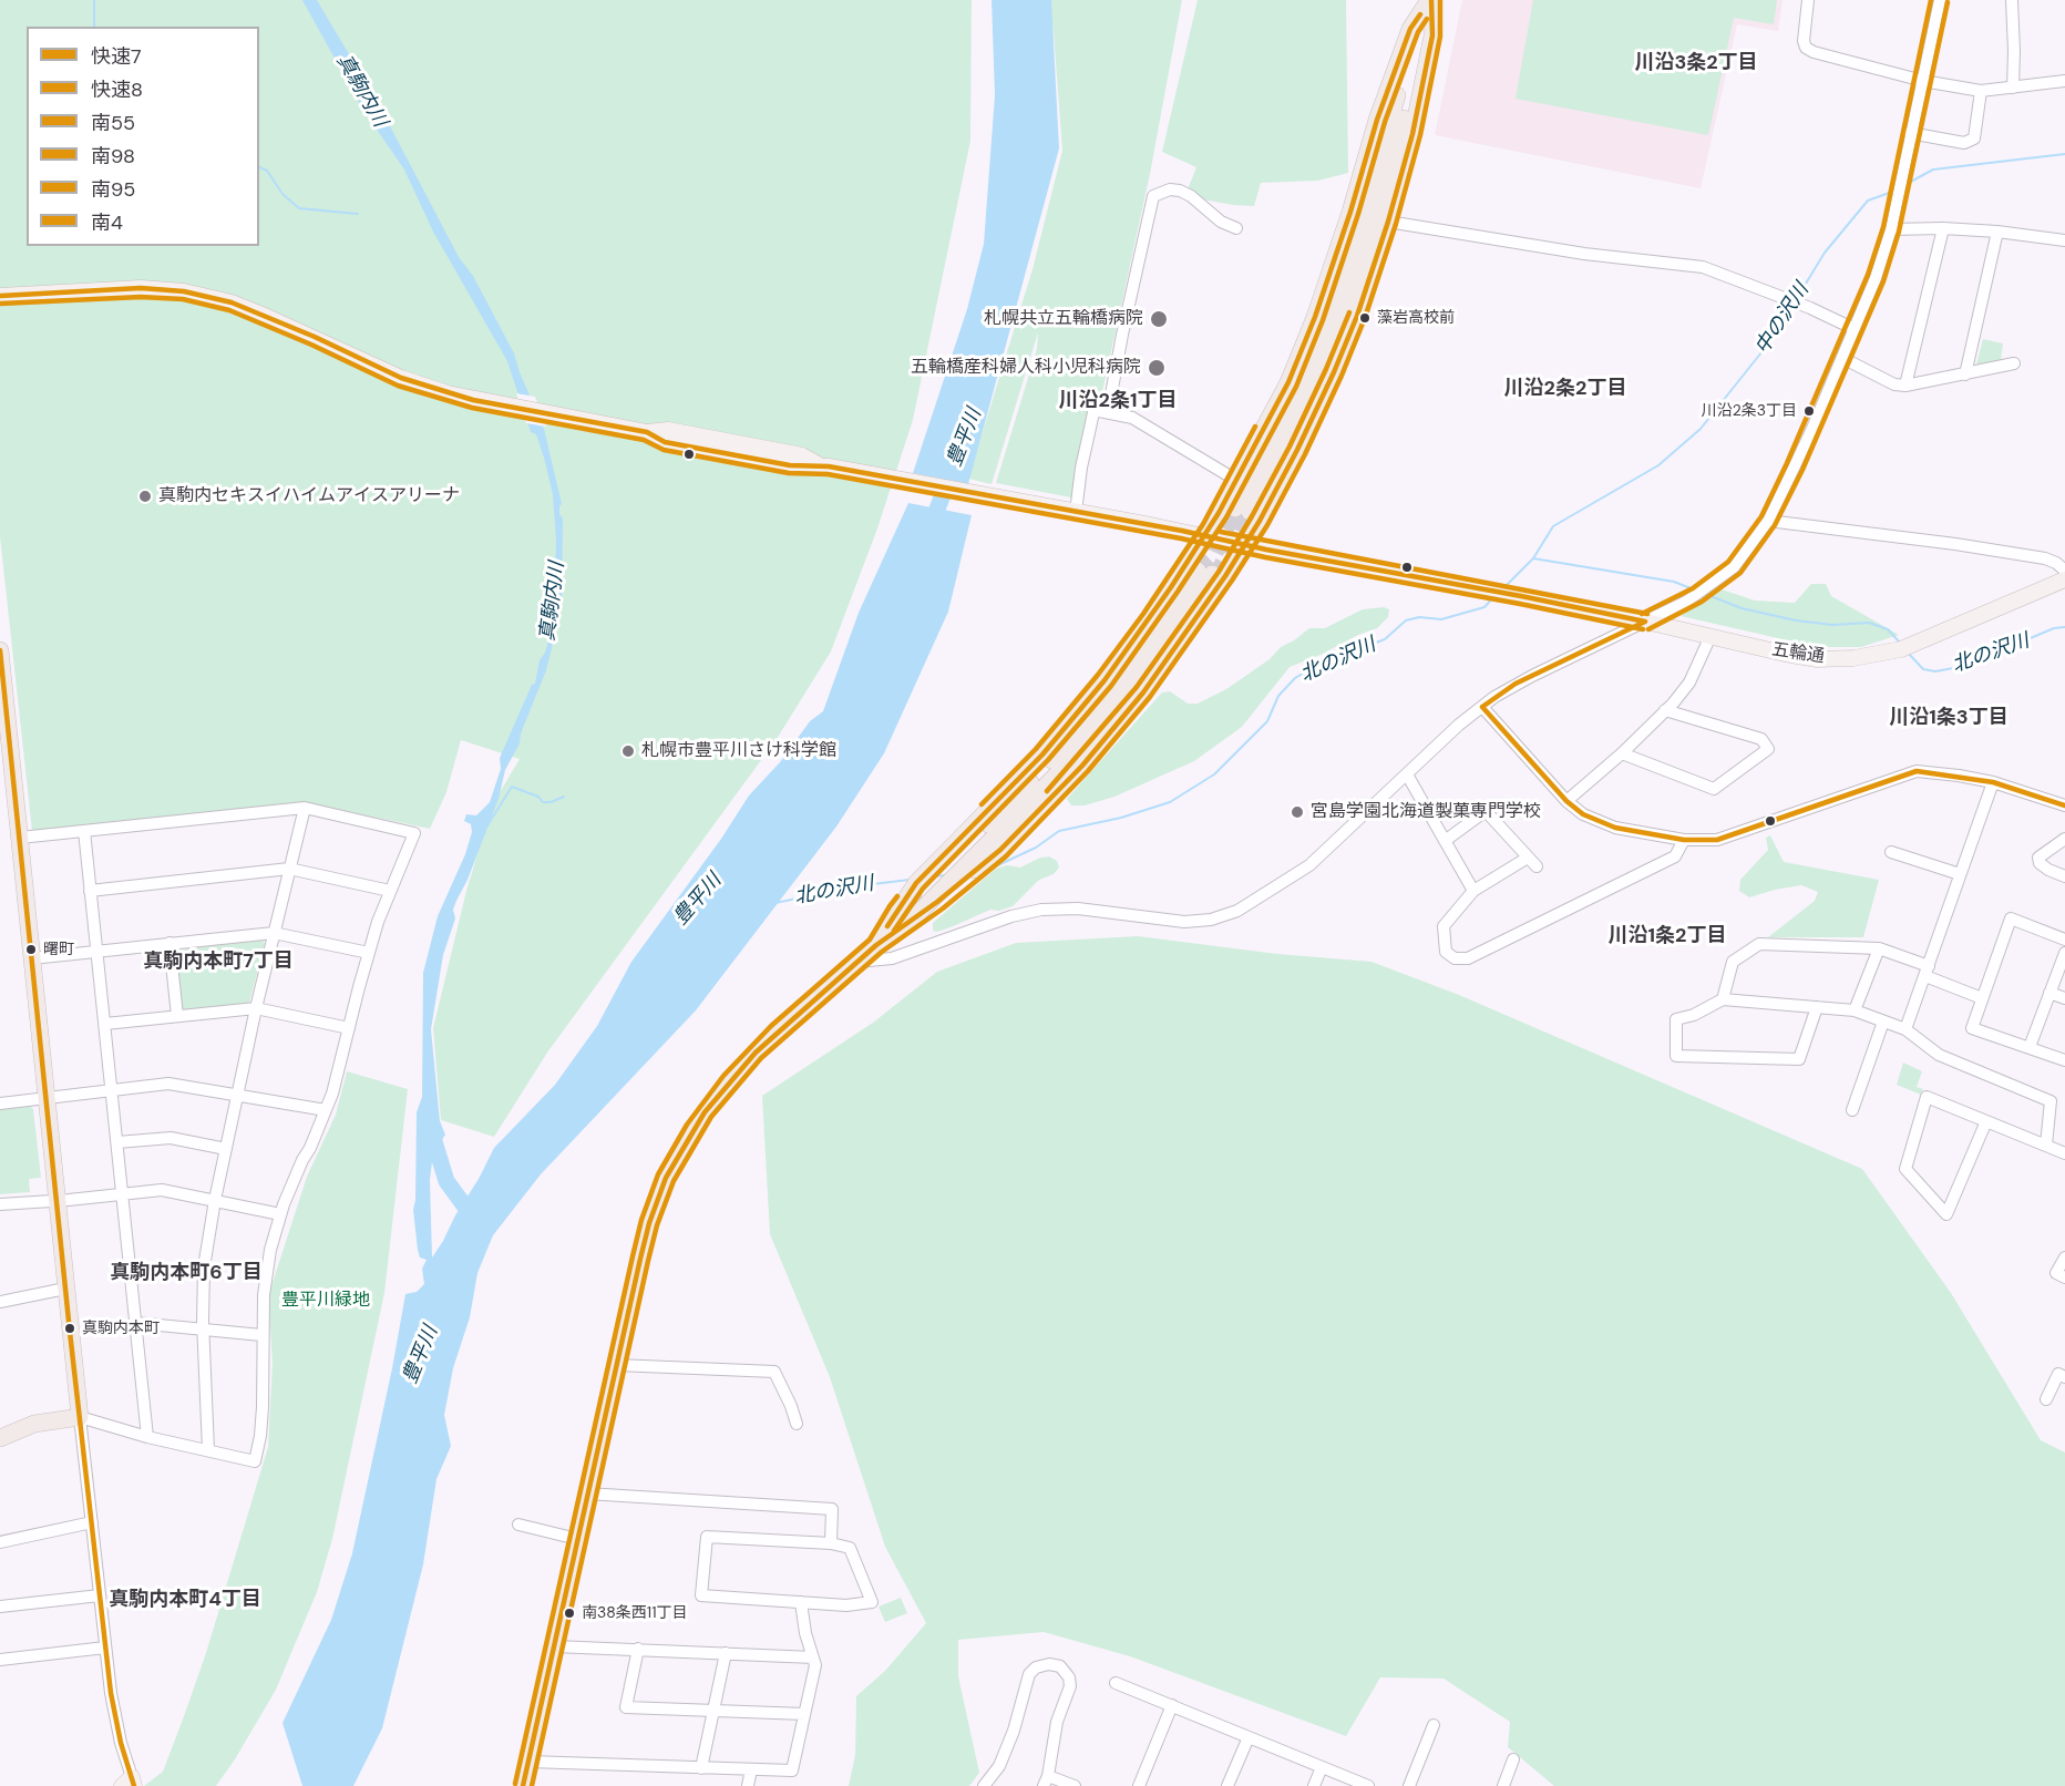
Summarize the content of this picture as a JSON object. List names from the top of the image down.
{
  "streets": {
    "main road": ["五輪通"]
  },
  "districts": [
    "川沿3条2丁目",
    "川沿2条2丁目",
    "川沿2条1丁目",
    "川沿1条3丁目",
    "川沿1条2丁目",
    "真駒内本町7丁目",
    "真駒内本町6丁目",
    "真駒内本町4丁目"
  ],
  "water": [
    "真駒内川",
    "中の沢川",
    "豊平川",
    "北の沢川"
  ],
  "parks": ["豊平川緑地"],
  "places": [
    "藻岩高校前",
    "札幌共立五輪橋病院",
    "五輪橋産科婦人科小児科病院",
    "川沿2条3丁目",
    "真駒内セキスイハイムアイスアリーナ",
    "札幌市豊平川さけ科学館",
    "宮島学園北海道製菓専門学校",
    "曙町",
    "真駒内本町",
    "南38条西11丁目"
  ],
  "lines": [
    "transit line 快速7",
    "transit line 快速8",
    "transit line 南55",
    "transit line 南95",
    "transit line 南98",
    "transit line 南4"
  ],
  "legend": [
    "快速7",
    "快速8",
    "南55",
    "南98",
    "南95",
    "南4"
  ]
}
